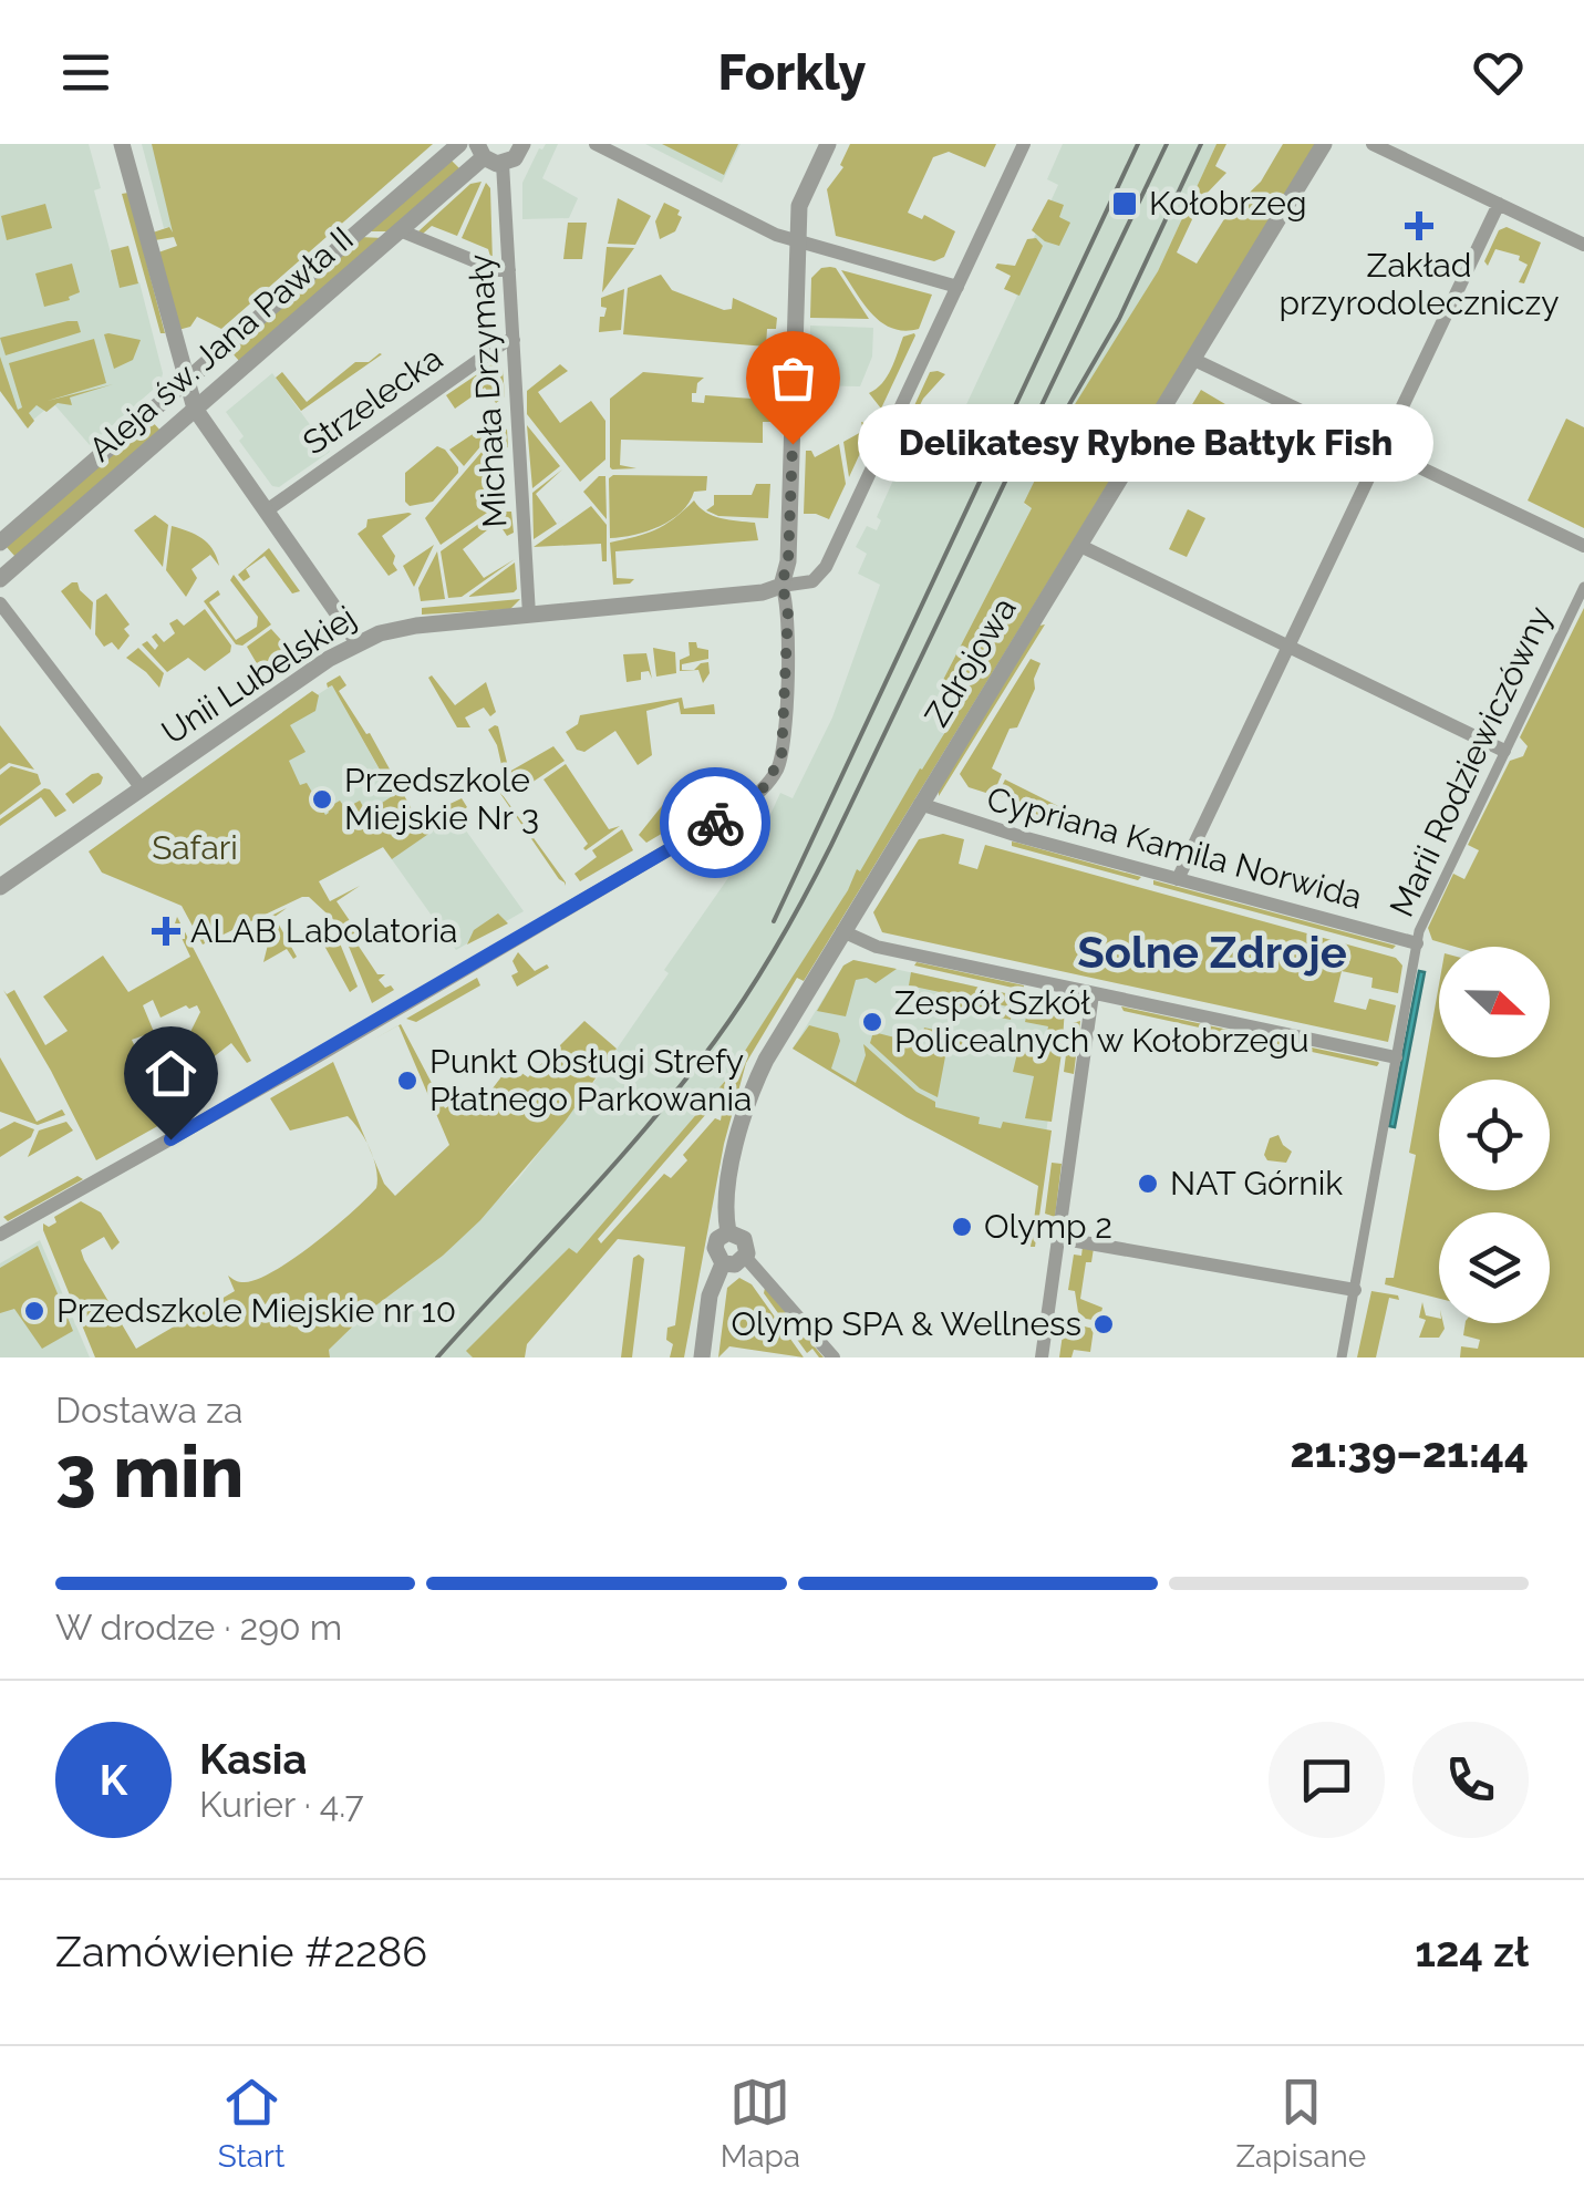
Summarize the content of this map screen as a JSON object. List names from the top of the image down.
{
  "streets": {
    "street": [
      "Aleja św. Jana Pawła II",
      "Michała Drzymały",
      "Strzelecka",
      "Zdrojowa",
      "Unii Lubelskiej",
      "Marii Rodziewiczówny",
      "Cypriana Kamila Norwida"
    ]
  },
  "crossings": [
    ["Michała Drzymały", "Strzelecka"],
    ["Michała Drzymały", "Unii Lubelskiej"],
    ["Zdrojowa", "Cypriana Kamila Norwida"],
    ["Marii Rodziewiczówny", "Cypriana Kamila Norwida"]
  ],
  "districts": ["Solne Zdroje"],
  "parks": ["Safari"],
  "places": {
    "transit": ["Kołobrzeg"],
    "health": ["Zakład przyrodoleczniczy", "ALAB Labolatoria"],
    "other": [
      "Delikatesy Rybne Bałtyk Fish",
      "Przedszkole Miejskie Nr 3",
      "Zespół Szkół Policealnych w Kołobrzegu",
      "Punkt Obsługi Strefy Płatnego Parkowania",
      "NAT Górnik",
      "Olymp 2",
      "Przedszkole Miejskie nr 10",
      "Olymp SPA & Wellness"
    ]
  },
  "north": "right",
  "page": {
    "header": "Forkly",
    "bubble": "Delikatesy Rybne Bałtyk Fish",
    "heading": ["3 min", "Dostawa za", "21:39–21:44"],
    "panel": [
      "Kasia",
      "Kurier · 4.7",
      "Zamówienie #2286",
      "124 zł"
    ],
    "bar": "W drodze · 290 m",
    "round": "K",
    "tabs": ["Start", "Mapa", "Zapisane"]
  }
}
